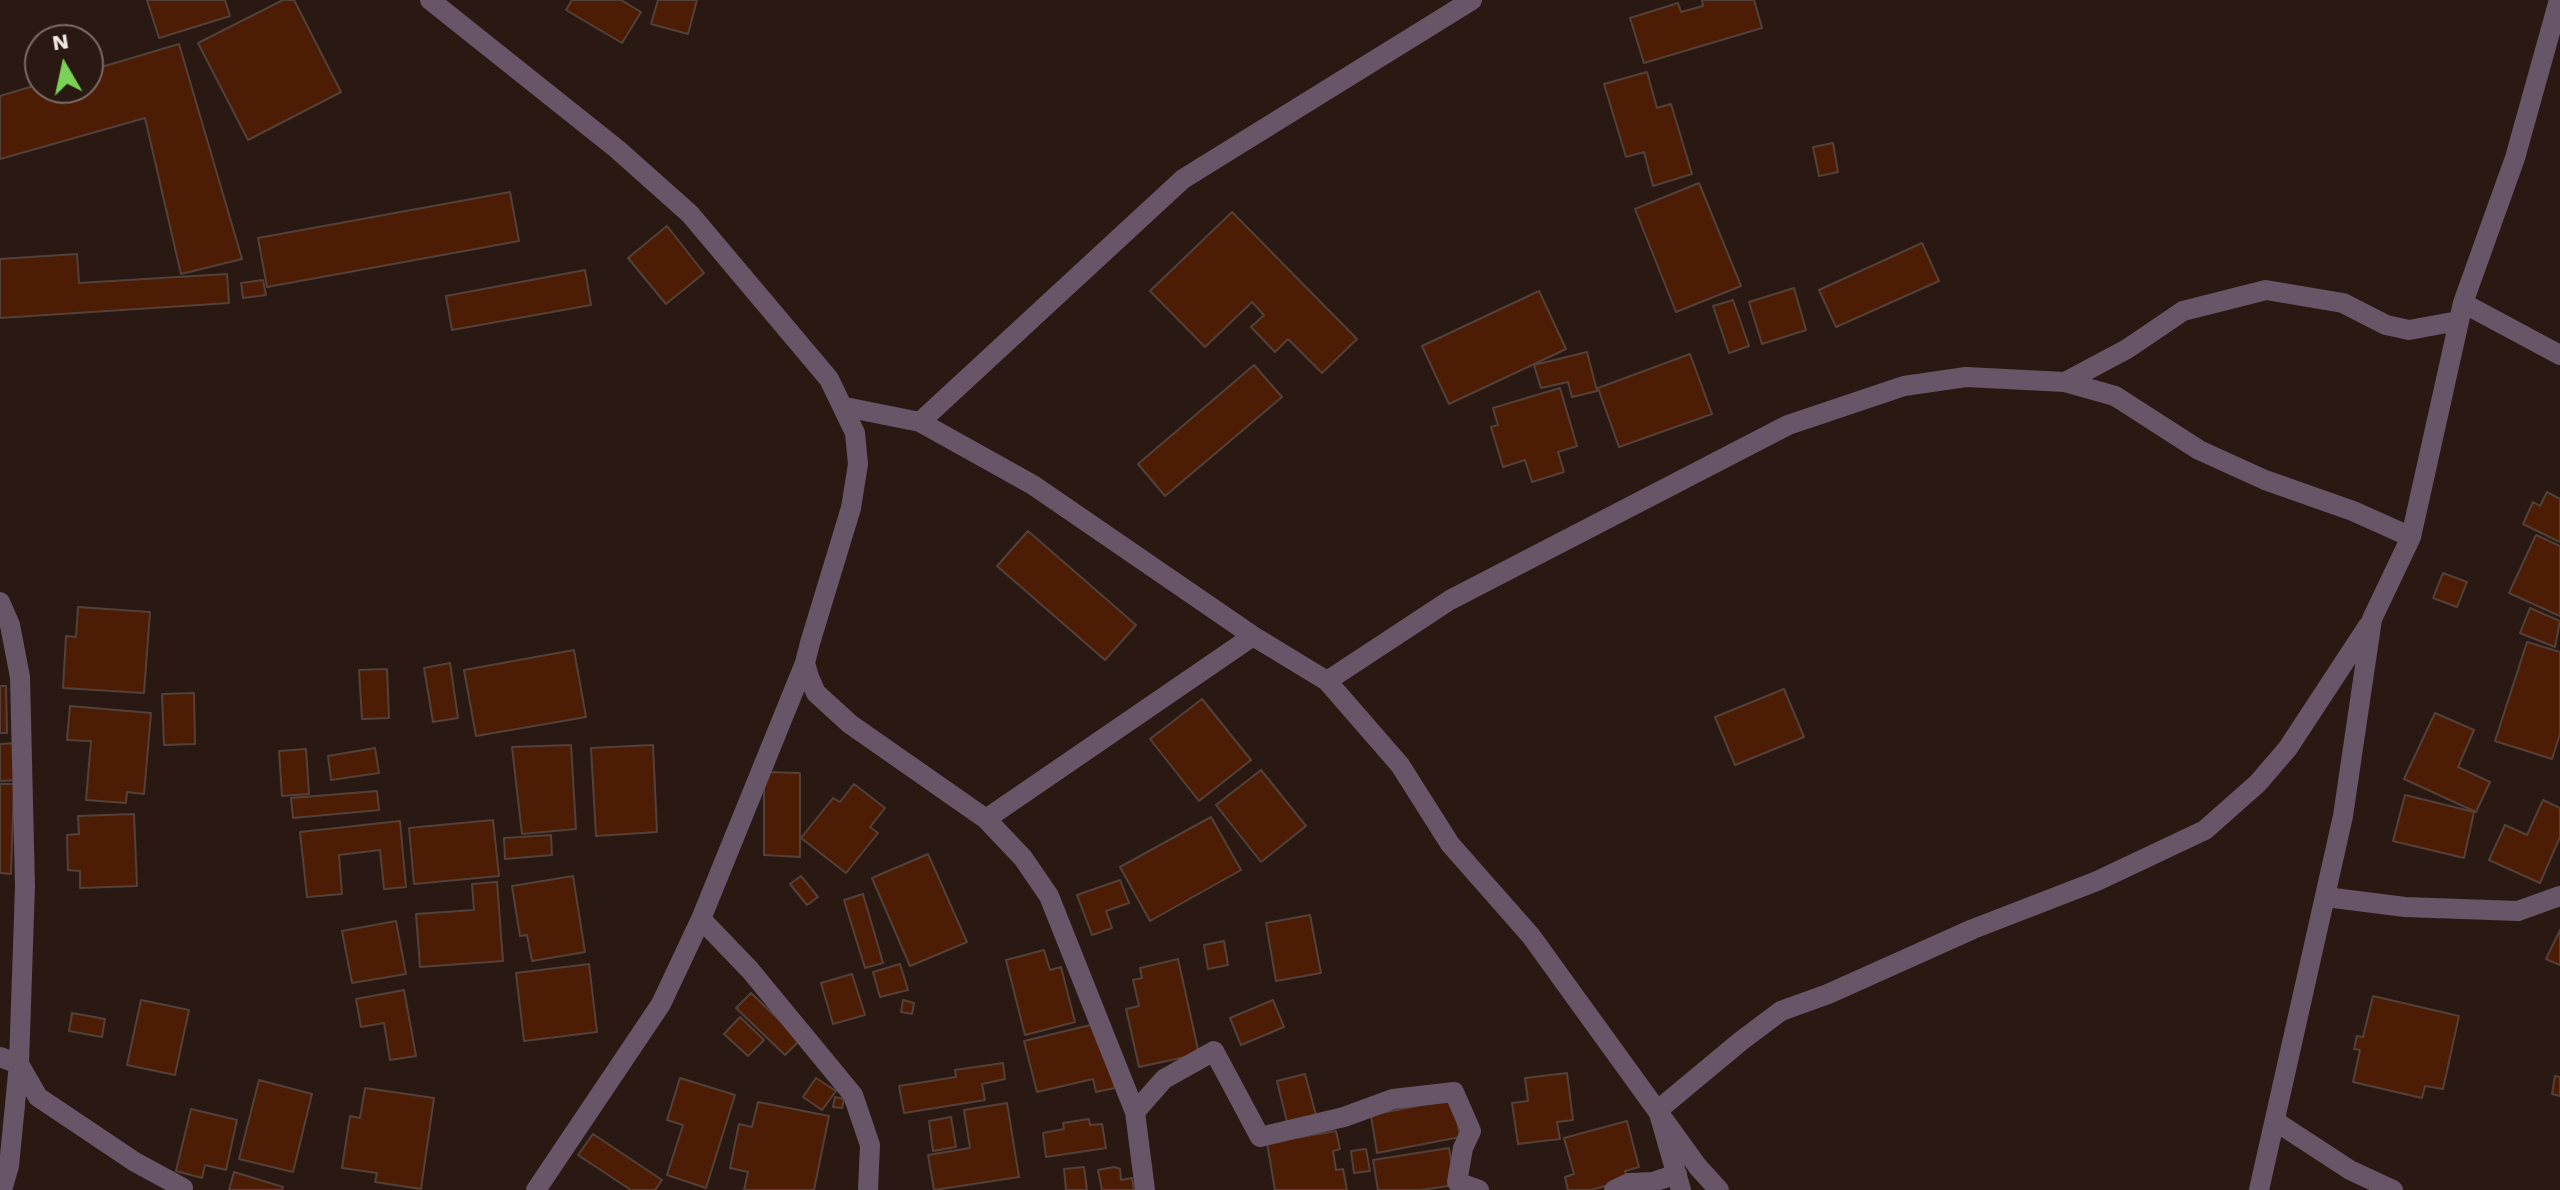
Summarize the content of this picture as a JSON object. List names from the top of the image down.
{
  "north": "top"
}
